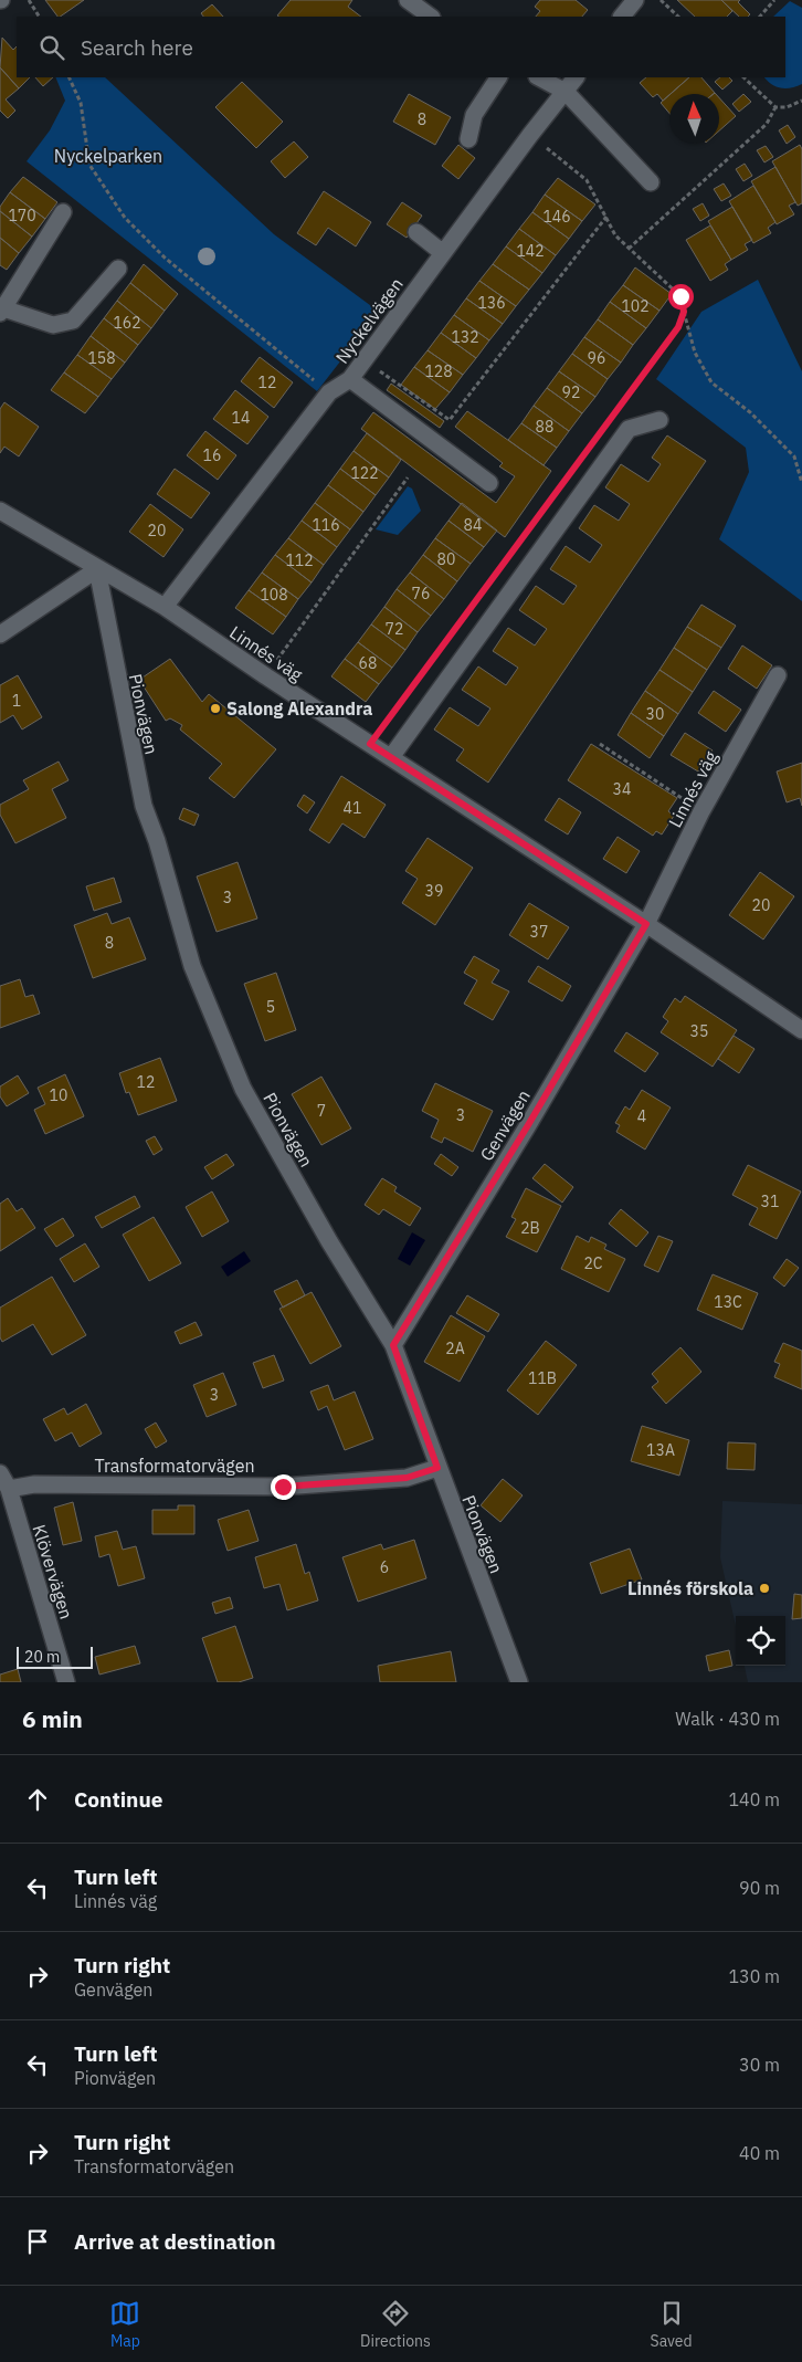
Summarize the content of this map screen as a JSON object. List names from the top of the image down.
{
  "streets": {
    "street": [
      "Nyckelvägen",
      "Linnés väg",
      "Pionvägen",
      "Genvägen",
      "Transformatorvägen",
      "Klövervägen"
    ]
  },
  "crossings": [
    ["Nyckelvägen", "Linnés väg"],
    ["Linnés väg", "Pionvägen"],
    ["Linnés väg", "Genvägen"],
    ["Pionvägen", "Genvägen"],
    ["Pionvägen", "Transformatorvägen"],
    ["Transformatorvägen", "Klövervägen"]
  ],
  "parks": ["Nyckelparken"],
  "places": ["Salong Alexandra", "Linnés förskola"],
  "house_numbers": [
    "8",
    "170",
    "146",
    "142",
    "136",
    "102",
    "162",
    "132",
    "158",
    "96",
    "128",
    "12",
    "92",
    "14",
    "88",
    "16",
    "122",
    "116",
    "84",
    "20",
    "80",
    "112",
    "76",
    "108",
    "72",
    "68",
    "1",
    "30",
    "34",
    "41",
    "39",
    "3",
    "20",
    "37",
    "8",
    "5",
    "35",
    "12",
    "10",
    "7",
    "3",
    "4",
    "31",
    "2B",
    "2C",
    "13C",
    "2A",
    "11B",
    "3",
    "13A",
    "6"
  ],
  "scale_bar": "20 m",
  "north": "top",
  "page": {
    "search": "Search here",
    "scale": "20 m",
    "heading": ["6 min", "Walk · 430 m"],
    "list": [
      ["Continue", "140 m"],
      ["Turn left", "Linnés väg", "90 m"],
      ["Turn right", "Genvägen", "130 m"],
      ["Turn left", "Pionvägen", "30 m"],
      ["Turn right", "Transformatorvägen", "40 m"],
      "Arrive at destination"
    ],
    "nav": ["Map", "Directions", "Saved"]
  }
}
